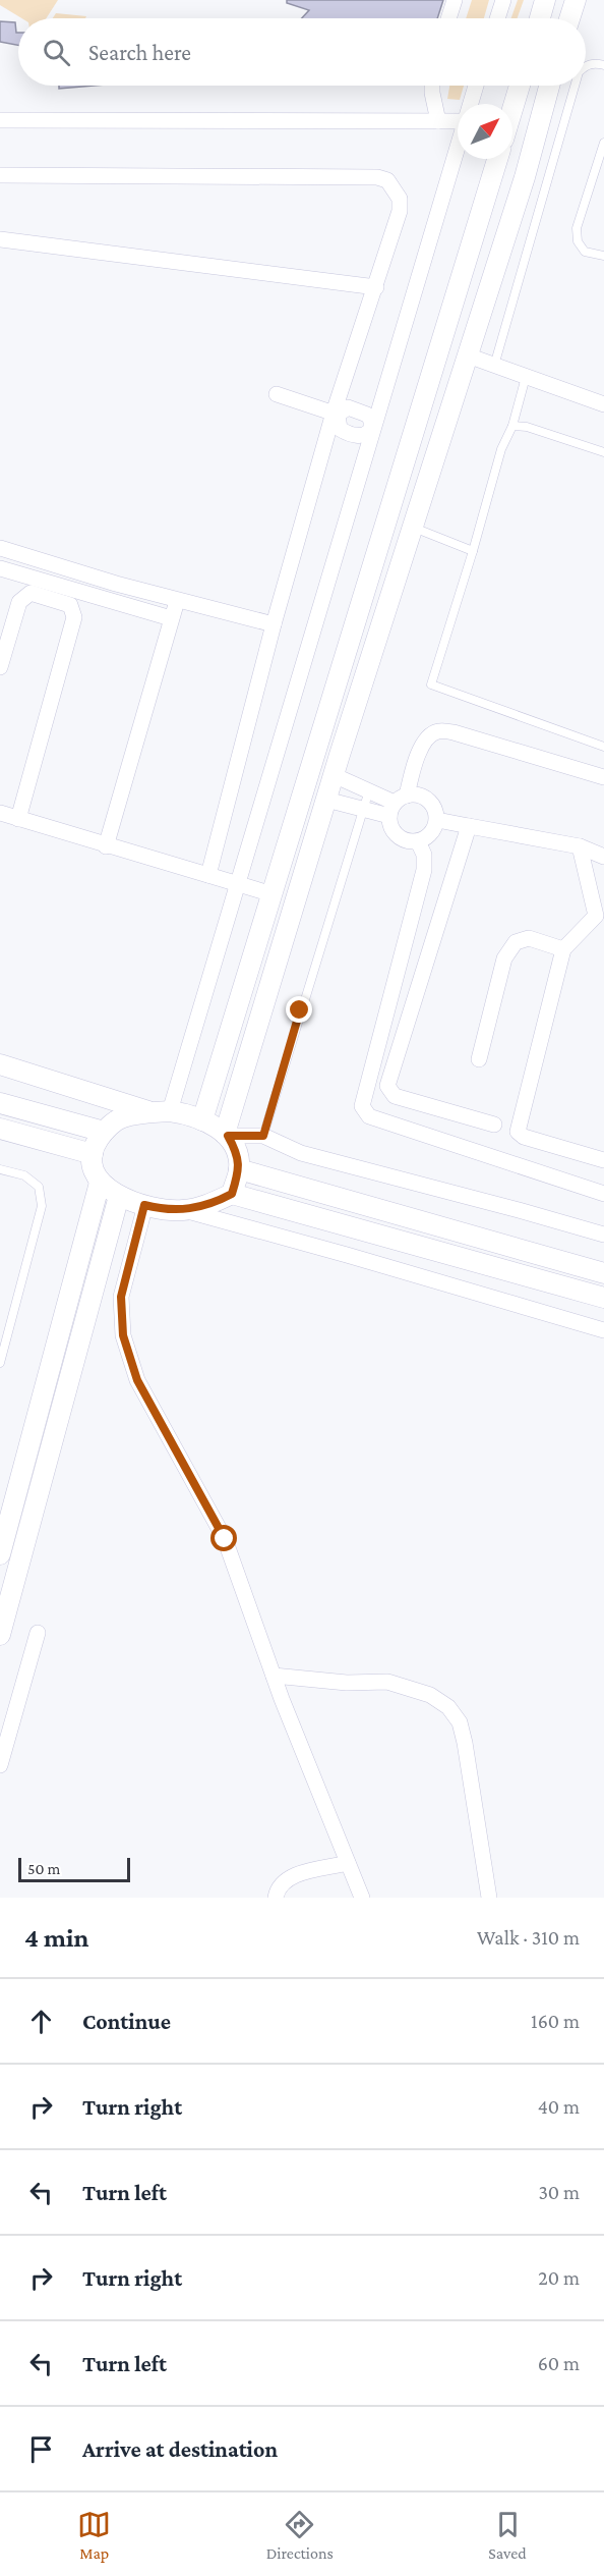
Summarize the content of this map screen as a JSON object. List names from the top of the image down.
{
  "scale_bar": "50 m",
  "north": "top right",
  "page": {
    "search": "Search here",
    "scale": "50 m",
    "heading": ["4 min", "Walk · 310 m"],
    "list": [
      ["Continue", "160 m"],
      ["Turn right", "40 m"],
      ["Turn left", "30 m"],
      ["Turn right", "20 m"],
      ["Turn left", "60 m"],
      "Arrive at destination"
    ],
    "nav": ["Map", "Directions", "Saved"]
  }
}
